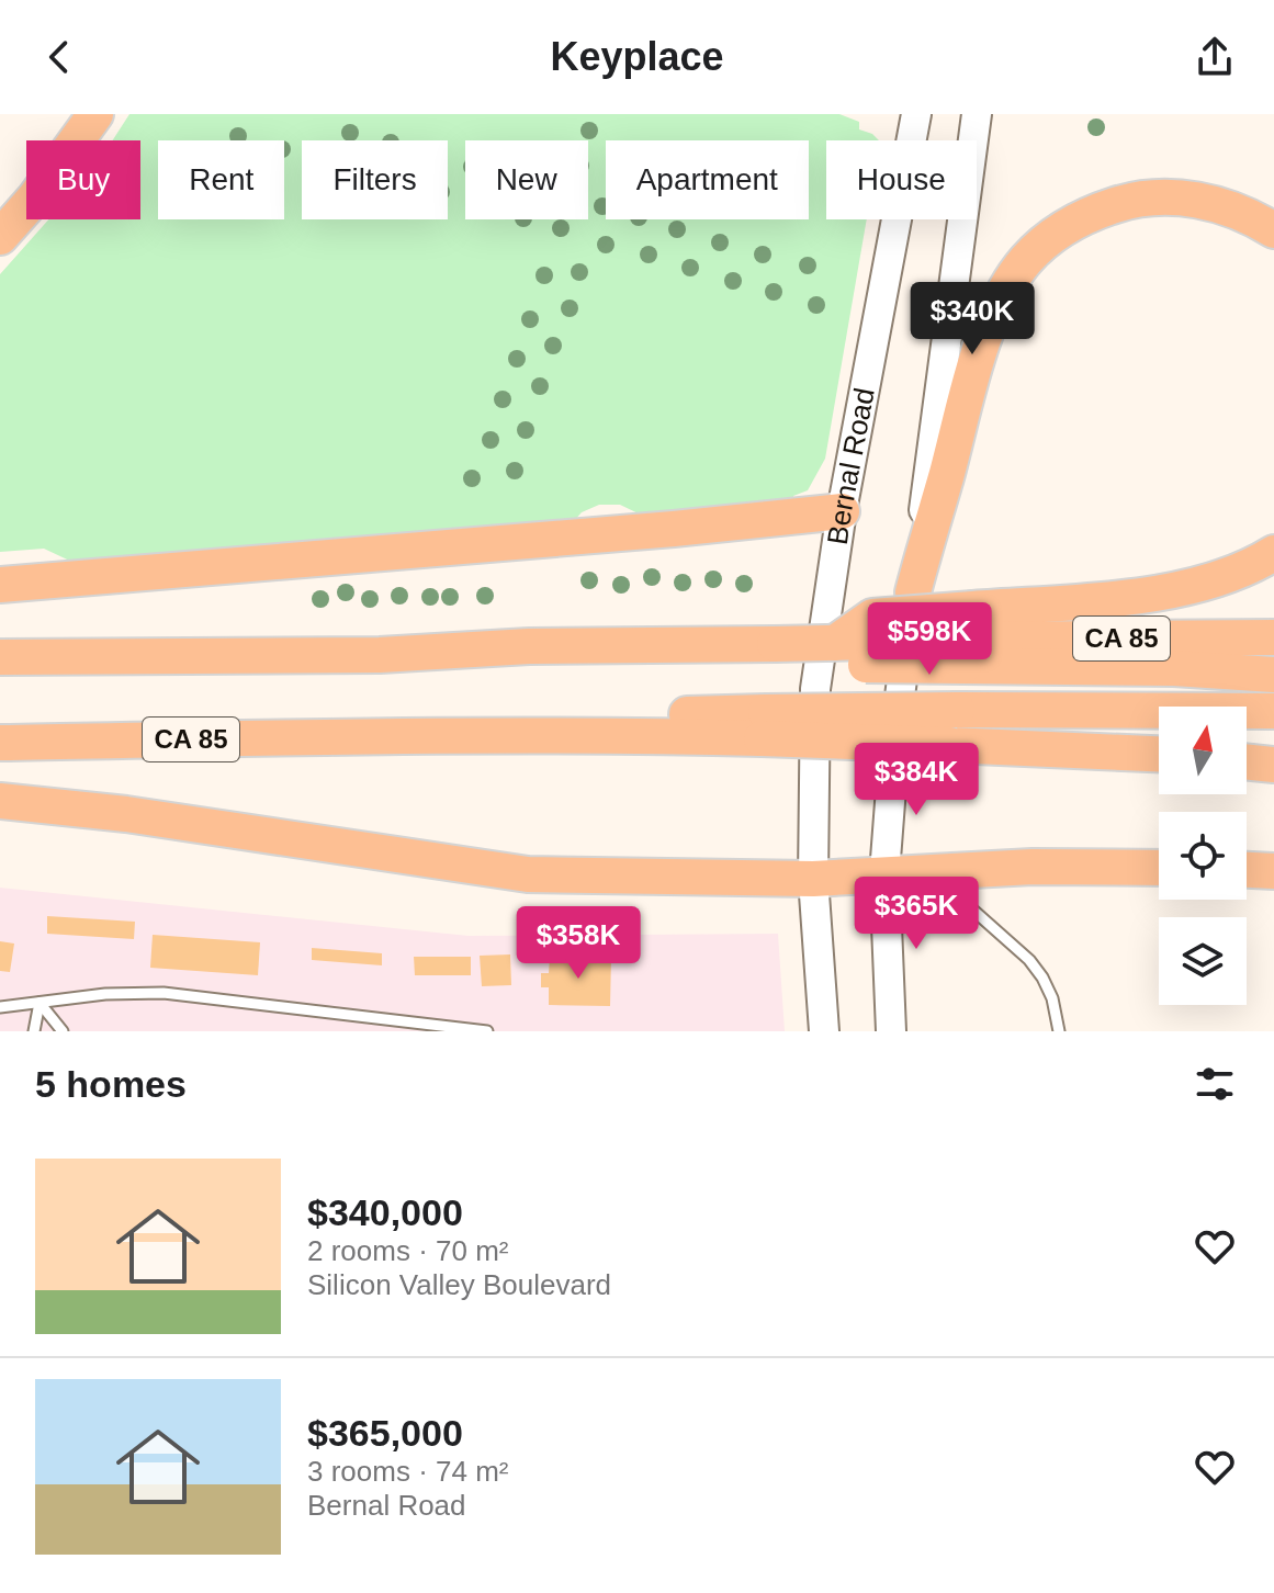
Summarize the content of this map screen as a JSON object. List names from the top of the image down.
{
  "streets": {
    "highway": ["CA 85"],
    "main road": ["Bernal Road"]
  },
  "north": "top",
  "page": {
    "header": "Keyplace",
    "chip": [
      "Buy",
      "Rent",
      "Filters",
      "New",
      "Apartment",
      "House"
    ],
    "price": [
      "$340K",
      "$598K",
      "$384K",
      "$365K",
      "$358K"
    ],
    "heading": "5 homes",
    "list": [
      {
        "name": "$340,000",
        "note": "2 rooms · 70 m² · Silicon Valley Boulevard"
      },
      {
        "name": "$365,000",
        "note": "3 rooms · 74 m² · Bernal Road"
      }
    ]
  }
}
